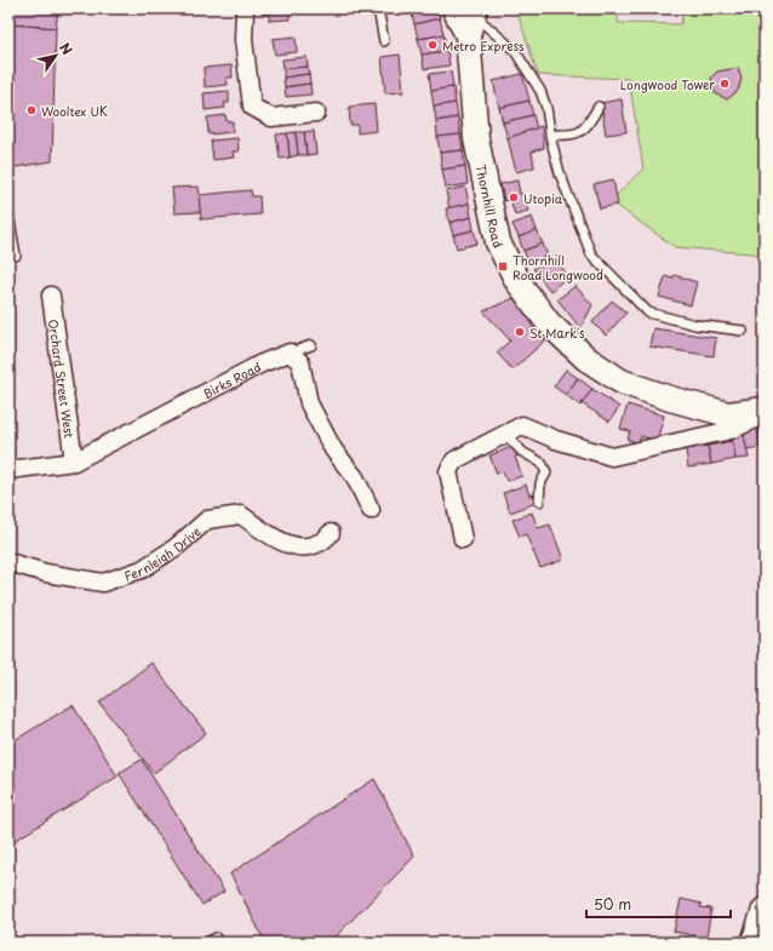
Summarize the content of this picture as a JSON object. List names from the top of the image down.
{
  "streets": {
    "street": [
      "Thornhill Road",
      "Orchard Street West",
      "Birks Road",
      "Fernleigh Drive"
    ]
  },
  "crossings": [
    ["Orchard Street West", "Birks Road"]
  ],
  "places": {
    "other": [
      "Metro Express",
      "Longwood Tower",
      "Wooltex UK",
      "Utopia",
      "St Mark's"
    ],
    "transit": ["Thornhill Road Longwood"]
  },
  "scale_bar": "50 m",
  "north": "top right"
}
